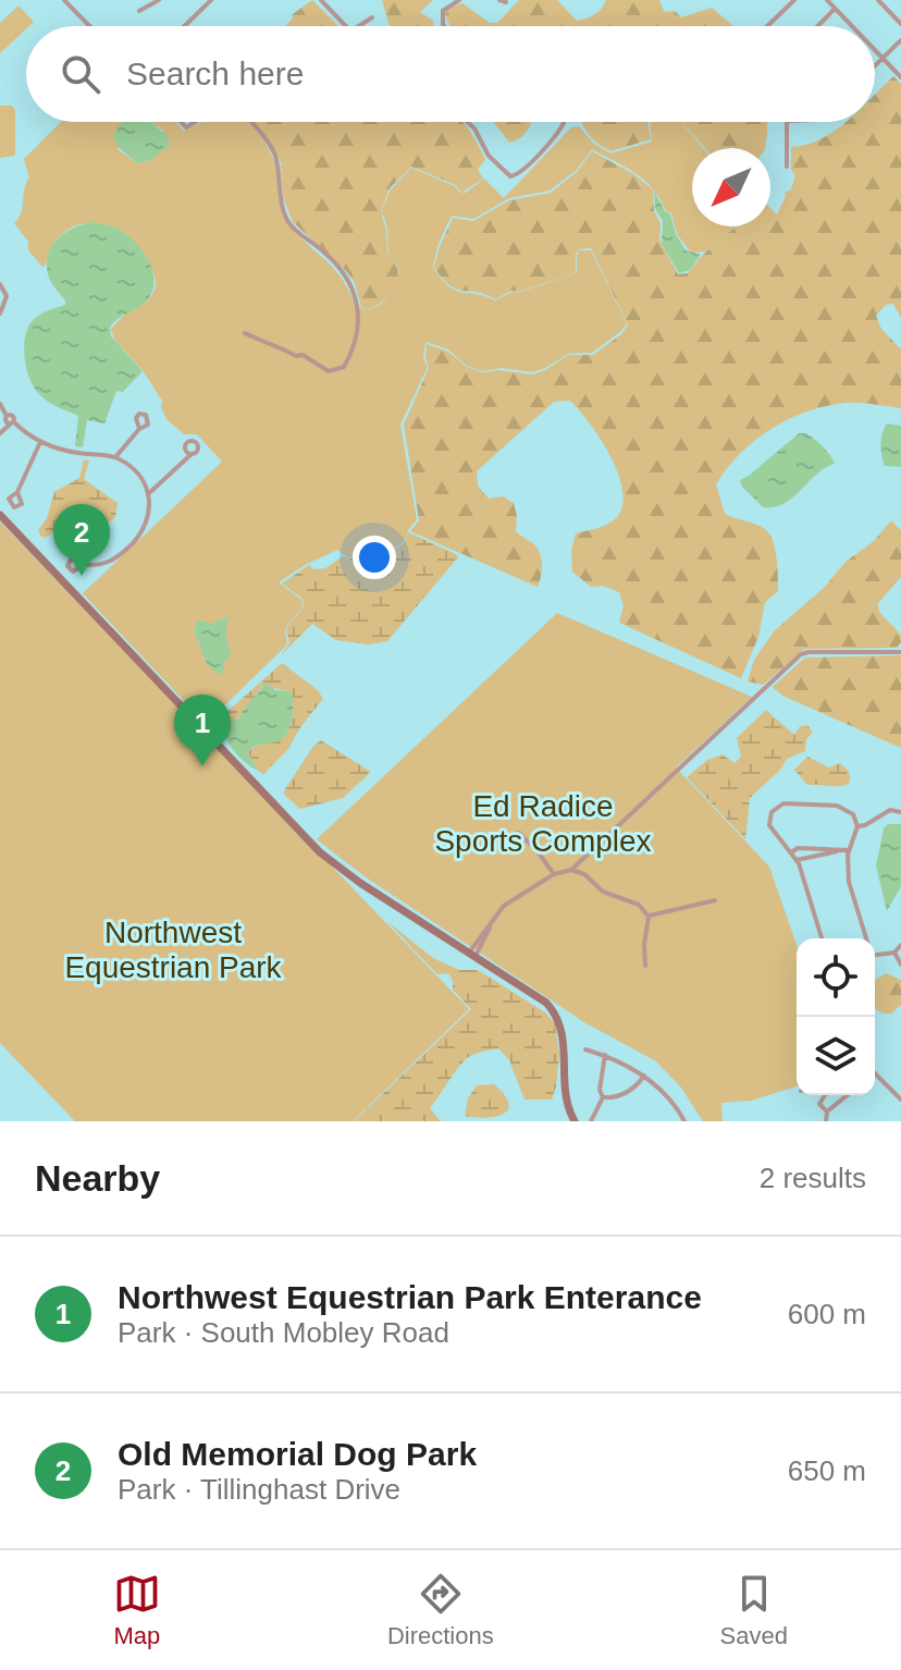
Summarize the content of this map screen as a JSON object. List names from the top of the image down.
{
  "parks": ["Ed Radice Sports Complex", "Northwest Equestrian Park"],
  "north": "bottom left",
  "page": {
    "search": "Search here",
    "pins": ["2", "1"],
    "heading": ["Nearby", "2 results"],
    "list": [
      {
        "mark": "1",
        "name": "Northwest Equestrian Park Enterance",
        "note": "Park · South Mobley Road",
        "value": "600 m"
      },
      {
        "mark": "2",
        "name": "Old Memorial Dog Park",
        "note": "Park · Tillinghast Drive",
        "value": "650 m"
      }
    ],
    "nav": ["Map", "Directions", "Saved"]
  }
}
